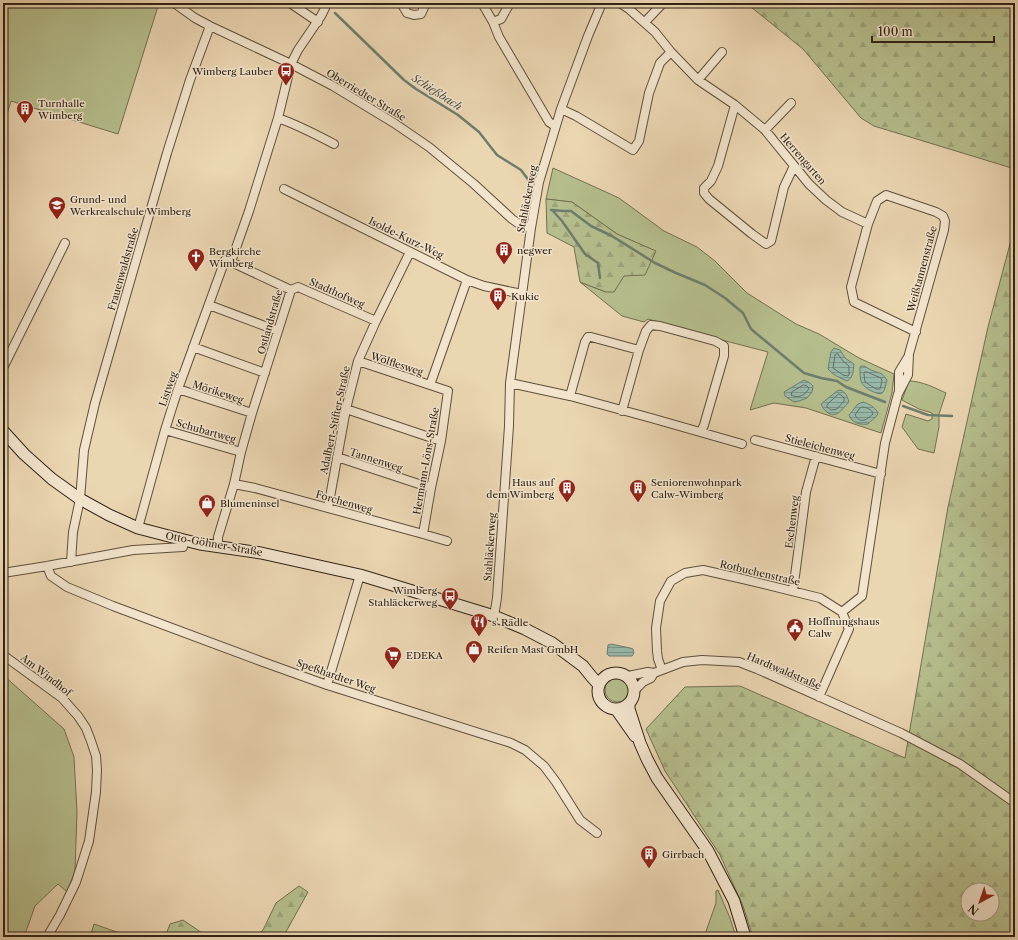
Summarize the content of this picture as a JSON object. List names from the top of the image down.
{
  "streets": {
    "street": [
      "Oberriedter Straße",
      "Herrengarten",
      "Stahläckerweg",
      "Isolde-Kurz-Weg",
      "Frauenwaldstraße",
      "Weißtannenstraße",
      "Stadthofweg",
      "Ostlandstraße",
      "Wölflesweg",
      "Listweg",
      "Mörikeweg",
      "Adalbert-Stifter-Straße",
      "Schubartweg",
      "Stieleichenweg",
      "Tannenweg",
      "Hermann-Löns-Straße",
      "Forchenweg",
      "Eschenweg",
      "Otto-Göhner-Straße",
      "Rotbuchenstraße",
      "Hardtwaldstraße",
      "Am Windhof",
      "Speßhardter Weg"
    ]
  },
  "crossings": [
    ["Oberriedter Straße", "Stahläckerweg"],
    ["Oberriedter Straße", "Frauenwaldstraße"],
    ["Oberriedter Straße", "Ostlandstraße"],
    ["Herrengarten", "Weißtannenstraße"],
    ["Stahläckerweg", "Isolde-Kurz-Weg"],
    ["Stahläckerweg", "Otto-Göhner-Straße"],
    ["Isolde-Kurz-Weg", "Adalbert-Stifter-Straße"],
    ["Frauenwaldstraße", "Otto-Göhner-Straße"],
    ["Weißtannenstraße", "Stieleichenweg"],
    ["Weißtannenstraße", "Rotbuchenstraße"],
    ["Stadthofweg", "Ostlandstraße"],
    ["Stadthofweg", "Adalbert-Stifter-Straße"],
    ["Ostlandstraße", "Mörikeweg"],
    ["Ostlandstraße", "Schubartweg"],
    ["Ostlandstraße", "Forchenweg"],
    ["Ostlandstraße", "Otto-Göhner-Straße"],
    ["Wölflesweg", "Adalbert-Stifter-Straße"],
    ["Wölflesweg", "Hermann-Löns-Straße"],
    ["Listweg", "Mörikeweg"],
    ["Listweg", "Schubartweg"],
    ["Listweg", "Otto-Göhner-Straße"],
    ["Adalbert-Stifter-Straße", "Tannenweg"],
    ["Adalbert-Stifter-Straße", "Forchenweg"],
    ["Stieleichenweg", "Eschenweg"],
    ["Tannenweg", "Hermann-Löns-Straße"],
    ["Hermann-Löns-Straße", "Forchenweg"],
    ["Eschenweg", "Rotbuchenstraße"],
    ["Otto-Göhner-Straße", "Hardtwaldstraße"],
    ["Rotbuchenstraße", "Hardtwaldstraße"]
  ],
  "water": ["Schießbach"],
  "places": {
    "bus stop": ["Wimberg Lauber", "Wimberg Stahläckerweg"],
    "building": [
      "Turnhalle Wimberg",
      "negwer",
      "Kukic",
      "Haus auf dem Wimberg",
      "Seniorenwohnpark Calw-Wimberg",
      "Girrbach"
    ],
    "school or university": ["Grund- und Werkrealschule Wimberg"],
    "church": ["Bergkirche Wimberg"],
    "shop": ["Blumeninsel", "Reifen Mast GmbH"],
    "restaurant": ["s' Rädle"],
    "public building": ["Hoffnungshaus Calw"],
    "supermarket": ["EDEKA"]
  },
  "scale_bar": "100 m",
  "north": "bottom left"
}
